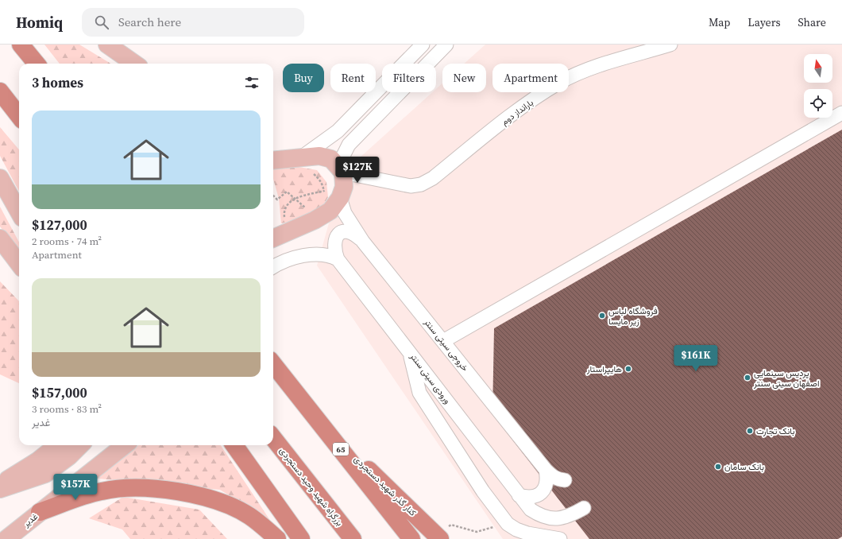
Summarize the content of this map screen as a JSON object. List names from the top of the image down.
{
  "streets": {
    "highway": ["65", "کنار گذر شهید دستجردی", "بزرگراه شهید وحید دستجردی"],
    "main road": ["غدیر"],
    "street": ["بارانداز دوم", "خروجی سیتی سنتر", "ورودی سیتی سنتر"]
  },
  "crossings": [
    ["65", "کنار گذر شهید دستجردی"]
  ],
  "places": [
    "فروشگاه لباس زیر مایسا",
    "هایپراستار",
    "پردیس سینمایی اصفهان سیتی سنتر",
    "بانک تجارت",
    "بانک سامان"
  ],
  "north": "top",
  "page": {
    "header": "Homiq",
    "search": "Search here",
    "nav": ["Map", "Layers", "Share"],
    "chip": [
      "Buy",
      "Rent",
      "Filters",
      "New",
      "Apartment"
    ],
    "heading": "3 homes",
    "list": [
      {
        "name": "$127,000",
        "note": "2 rooms · 74 m² · Apartment"
      },
      {
        "name": "$157,000",
        "note": "3 rooms · 83 m² · غدیر"
      }
    ],
    "price": ["$127K", "$161K", "$157K"]
  }
}
